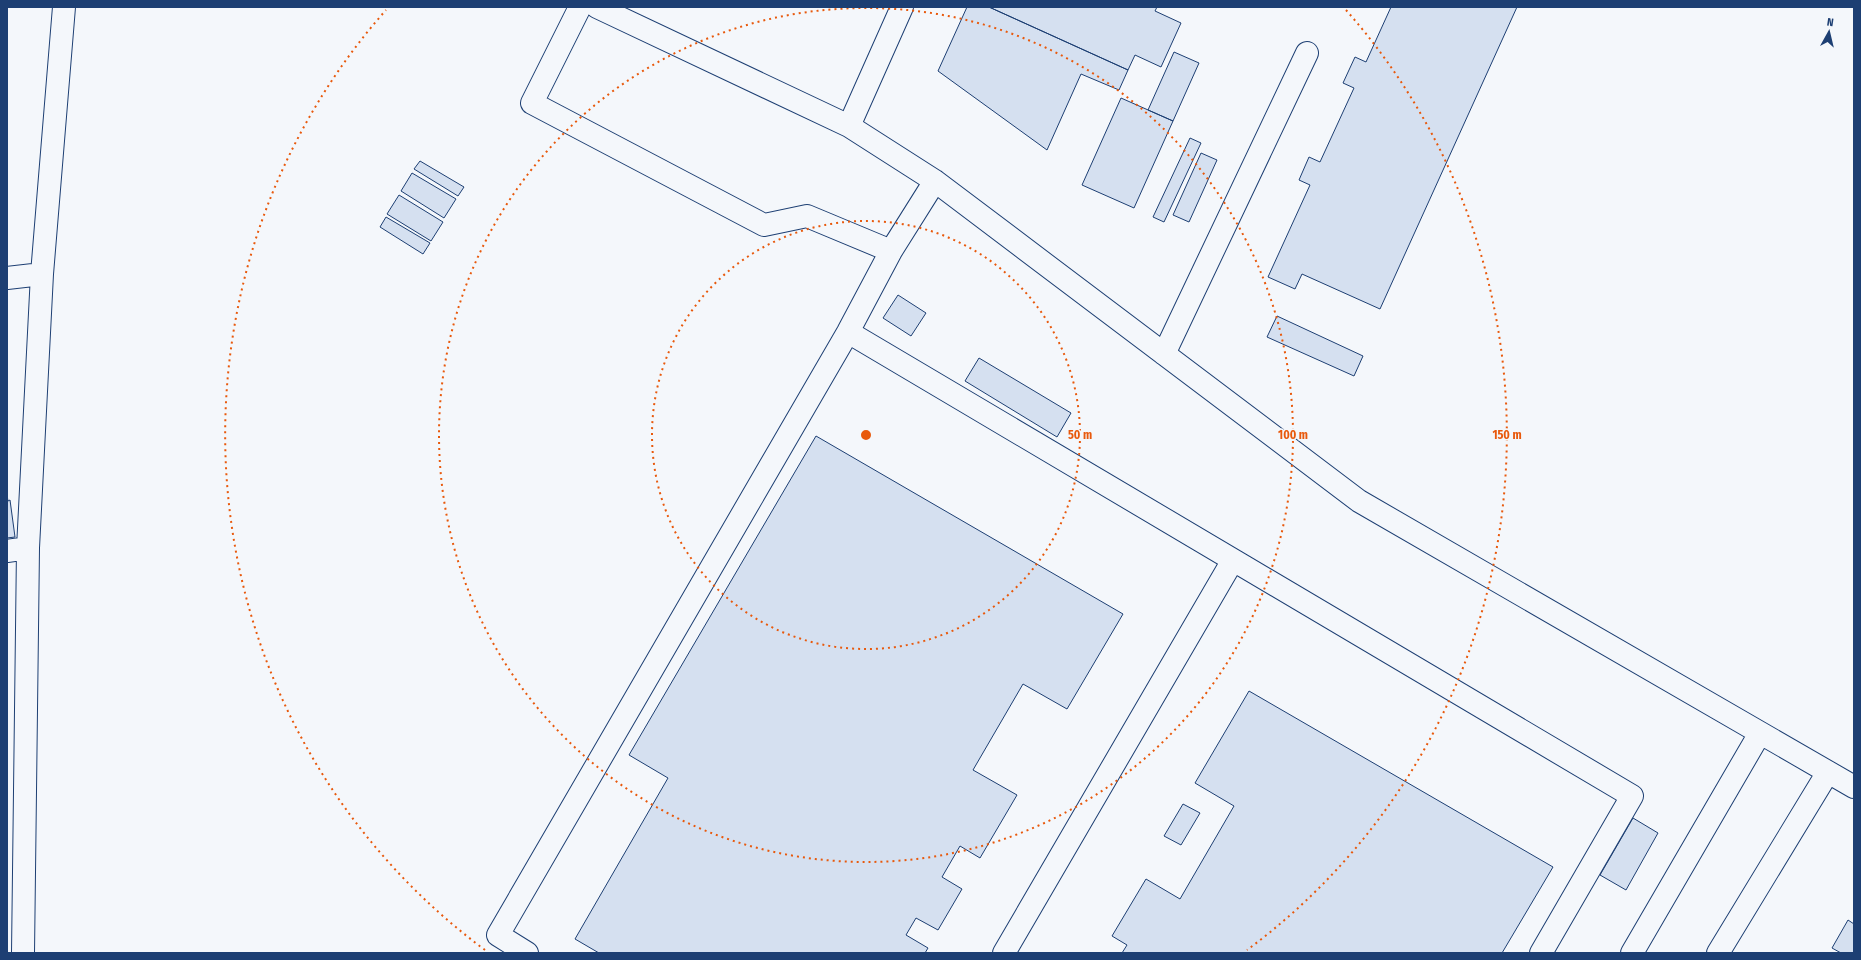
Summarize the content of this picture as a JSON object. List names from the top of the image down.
{
  "north": "top",
  "rings": ["50 m", "100 m", "150 m"]
}
